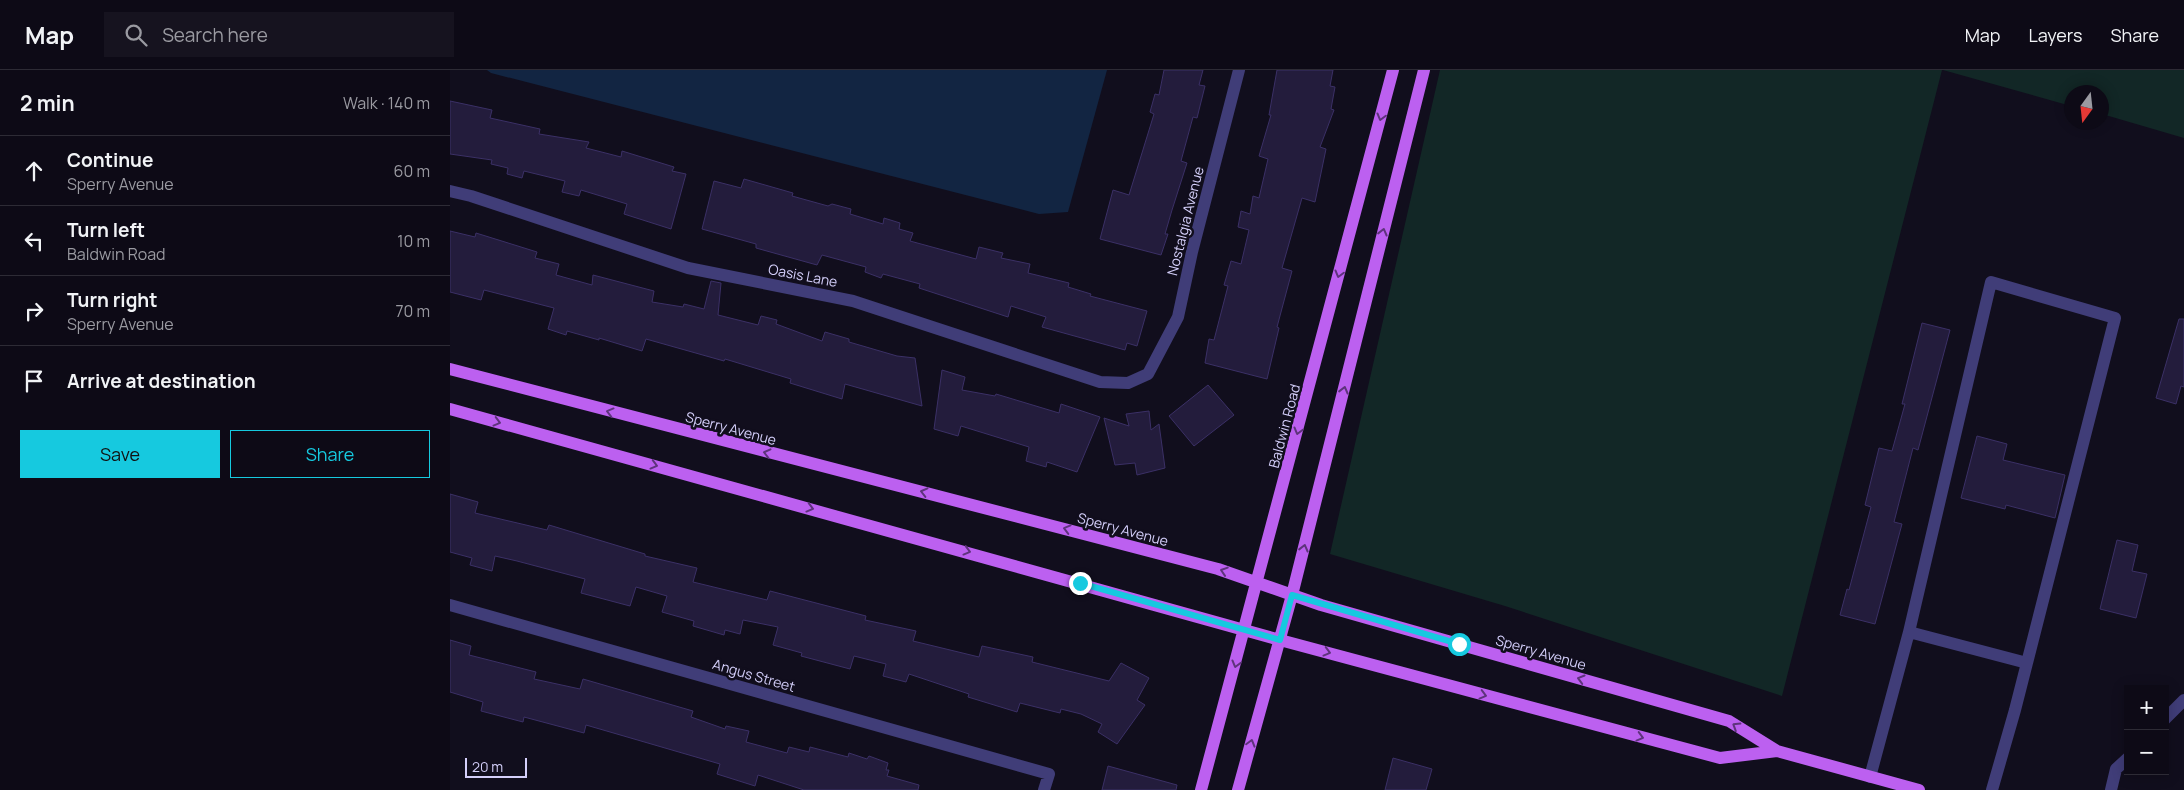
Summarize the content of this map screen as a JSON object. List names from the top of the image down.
{
  "streets": {
    "main road": ["Baldwin Road", "Sperry Avenue"],
    "street": ["Nostalgia Avenue", "Oasis Lane", "Angus Street"]
  },
  "crossings": [
    ["Nostalgia Avenue", "Oasis Lane"],
    ["Baldwin Road", "Sperry Avenue"]
  ],
  "scale_bar": "20 m",
  "north": "bottom",
  "page": {
    "header": "Map",
    "search": "Search here",
    "nav": ["Map", "Layers", "Share"],
    "heading": ["2 min", "Walk · 140 m"],
    "list": [
      ["Continue", "Sperry Avenue", "60 m"],
      ["Turn left", "Baldwin Road", "10 m"],
      ["Turn right", "Sperry Avenue", "70 m"],
      "Arrive at destination"
    ],
    "buttons": ["Save", "Share"],
    "map_buttons": ["+", "−"],
    "scale": "20 m"
  }
}
